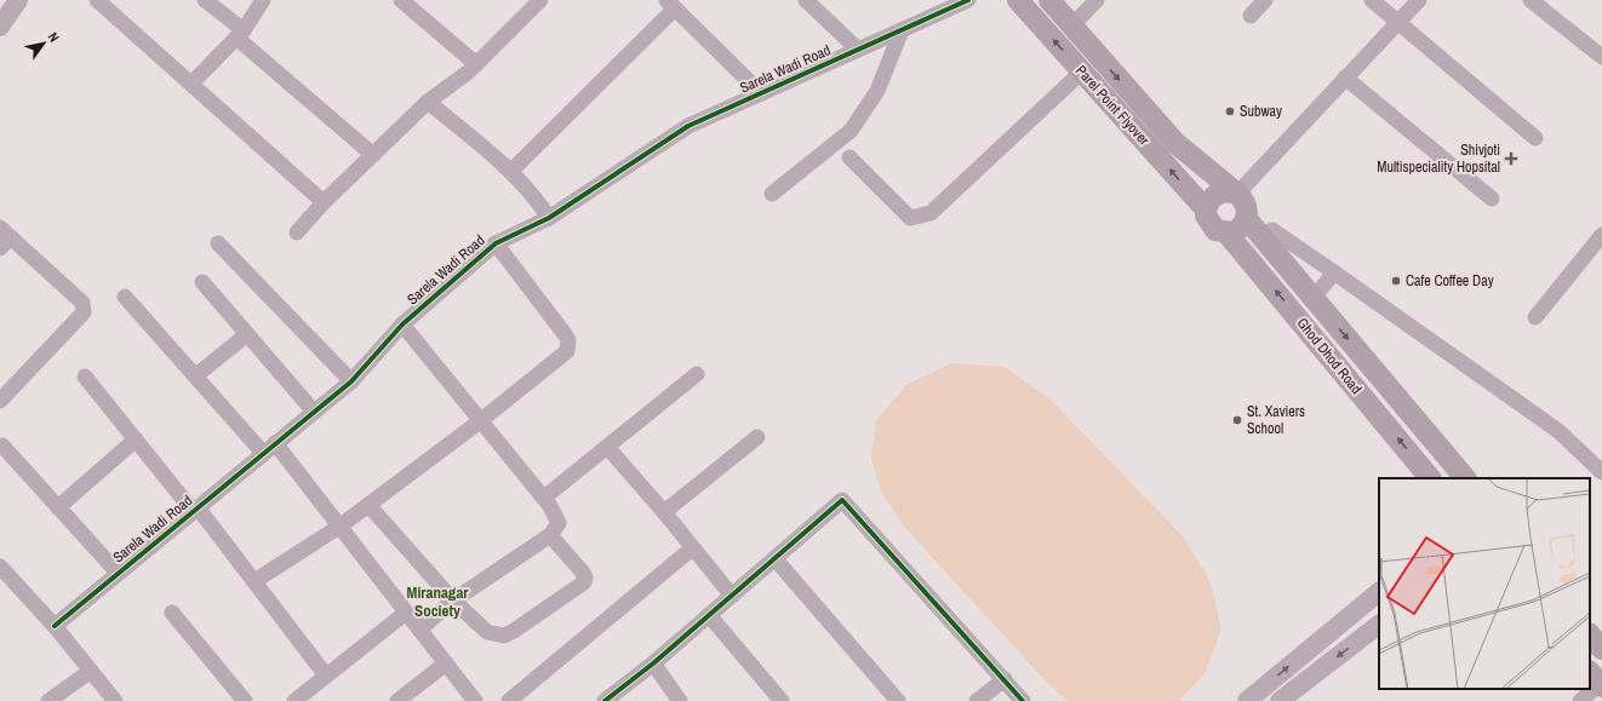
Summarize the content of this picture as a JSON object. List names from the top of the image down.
{
  "streets": {
    "main road": ["Parel Point Flyover", "Ghod Dhod Road"],
    "street": ["Sarela Wadi Road"]
  },
  "crossings": [
    ["Parel Point Flyover", "Ghod Dhod Road"]
  ],
  "districts": ["Miranagar Society"],
  "places": {
    "other": ["Subway", "Cafe Coffee Day", "St. Xaviers School"],
    "health": ["Shivjoti Multispeciality Hopsital"]
  },
  "north": "top right"
}
